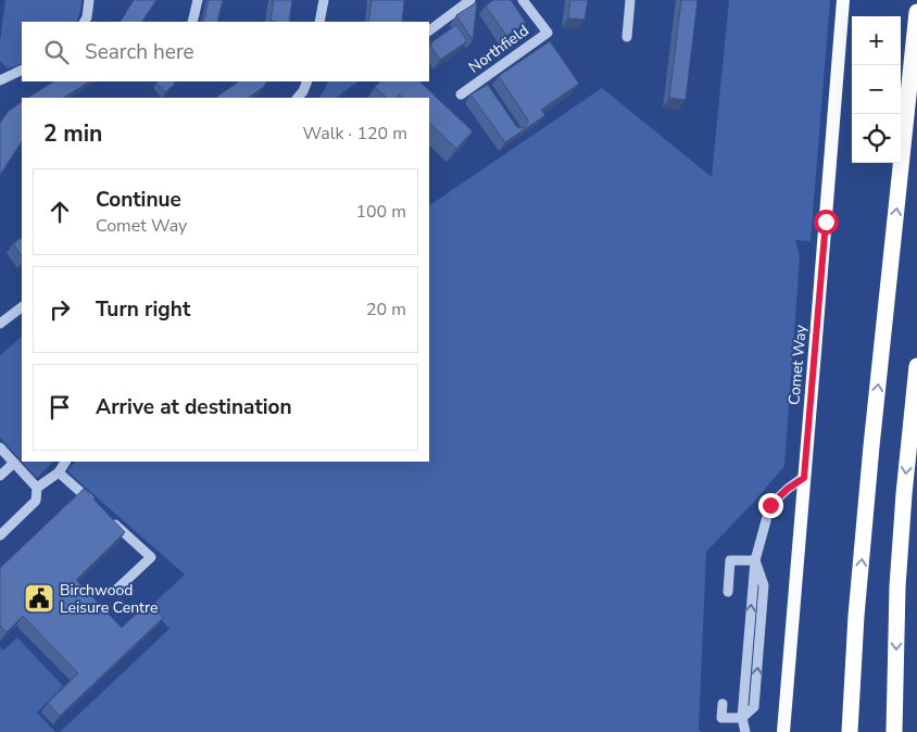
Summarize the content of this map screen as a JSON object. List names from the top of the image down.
{
  "streets": {
    "main road": ["Comet Way"],
    "street": ["Northfield"]
  },
  "places": {
    "public building": ["Birchwood Leisure Centre"]
  },
  "page": {
    "map_buttons": ["+", "−"],
    "search": "Search here",
    "heading": ["2 min", "Walk · 120 m"],
    "list": [
      ["Continue", "Comet Way", "100 m"],
      ["Turn right", "20 m"],
      "Arrive at destination"
    ]
  }
}
